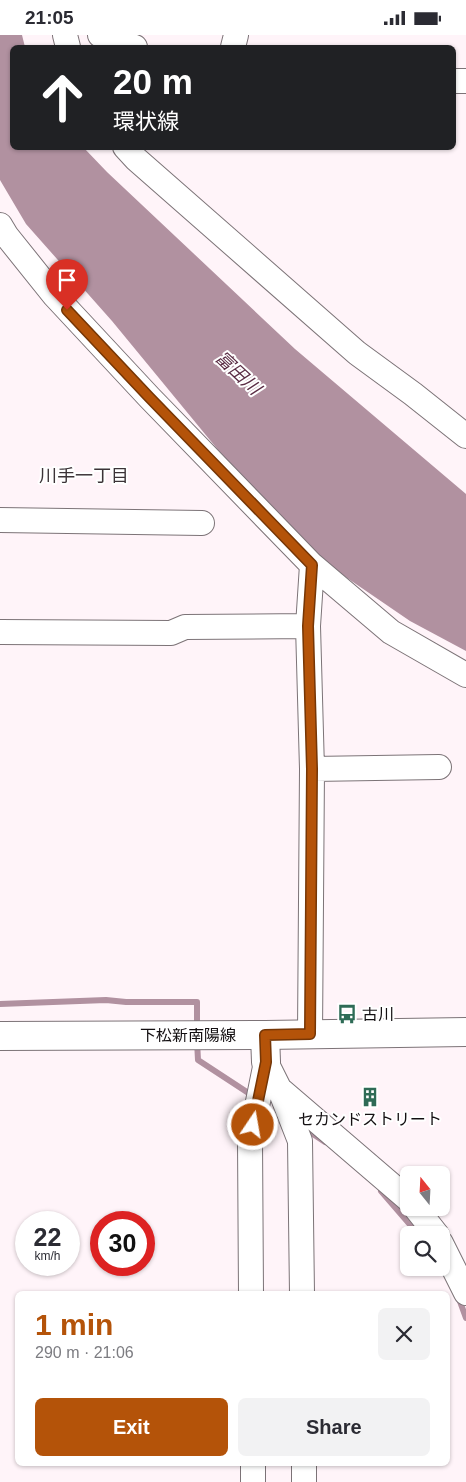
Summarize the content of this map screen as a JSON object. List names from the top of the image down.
{
  "streets": {
    "main road": ["下松新南陽線"]
  },
  "districts": ["川手一丁目"],
  "water": ["富田川"],
  "places": {
    "bus stop": ["古川"],
    "building": ["セカンドストリート"]
  },
  "north": "top",
  "page": {
    "status": "21:05",
    "turn": ["20 m", "環状線"],
    "speed": "22 km/h",
    "limit": "30",
    "heading": ["1 min", "290 m · 21:06"],
    "buttons": ["Exit", "Share"]
  }
}
